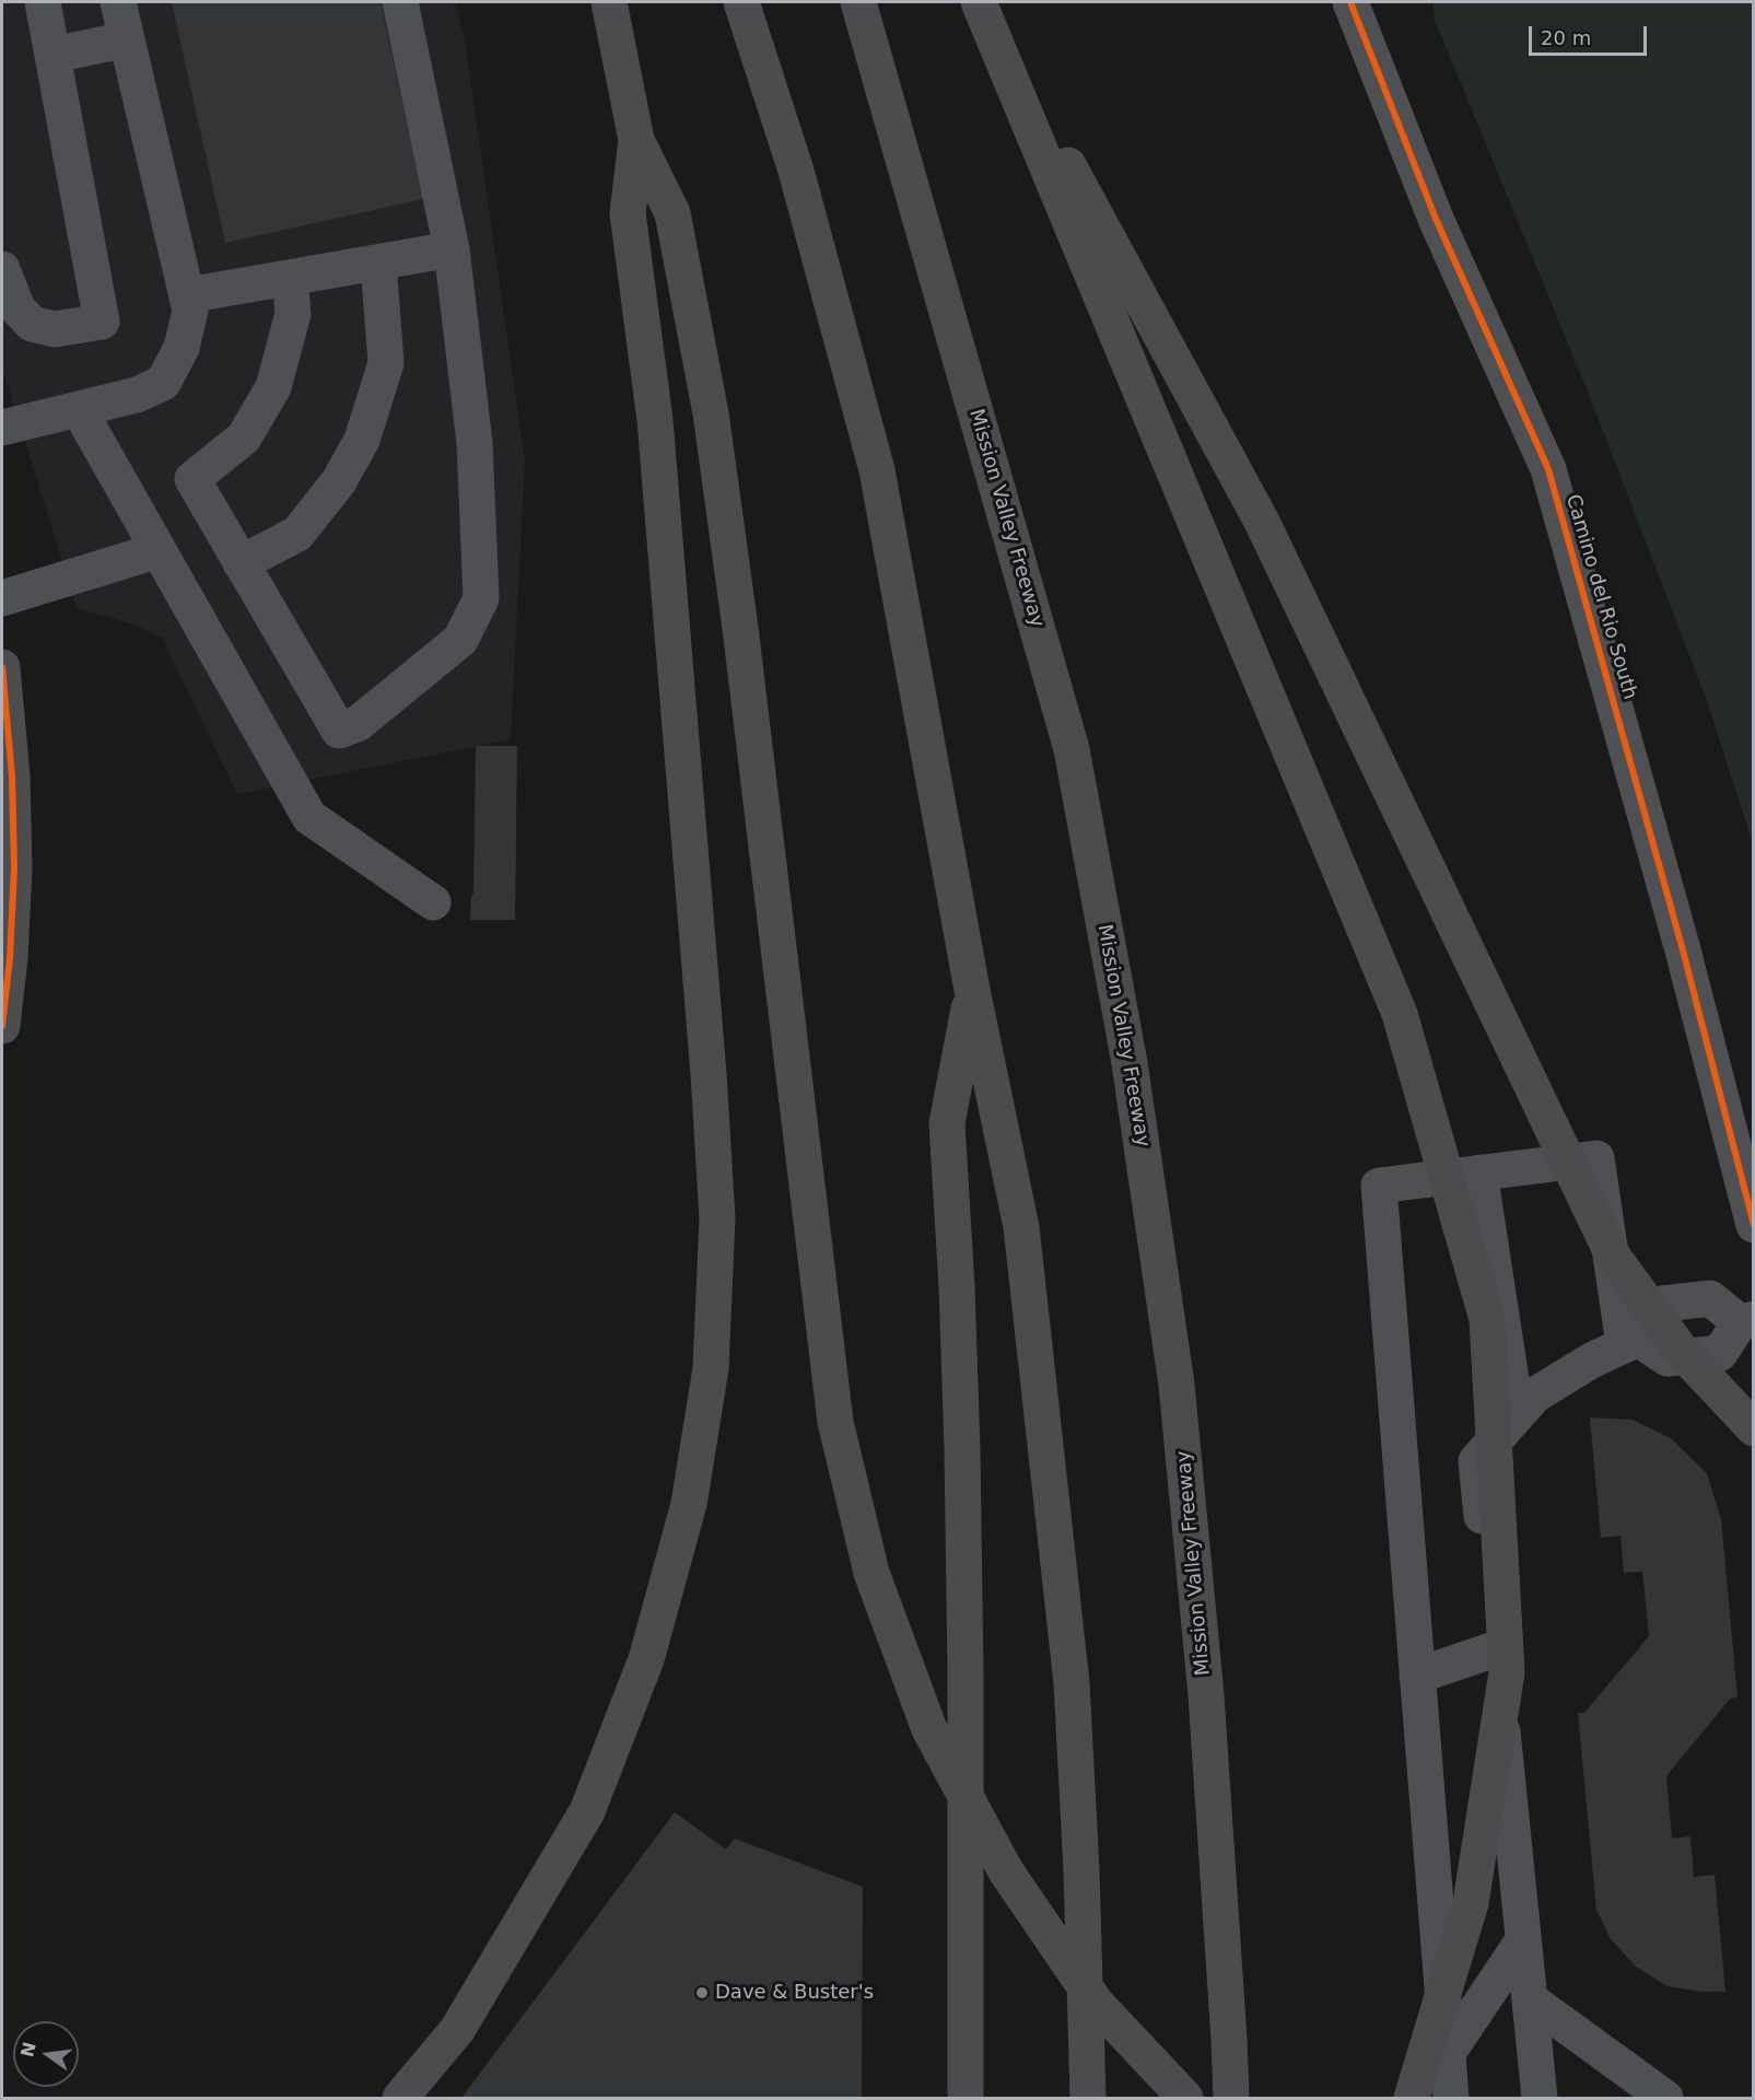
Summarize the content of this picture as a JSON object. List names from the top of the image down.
{
  "streets": {
    "highway": ["Mission Valley Freeway"],
    "street": ["Camino del Rio South"]
  },
  "places": ["Dave & Buster's"],
  "scale_bar": "20 m",
  "north": "left"
}
